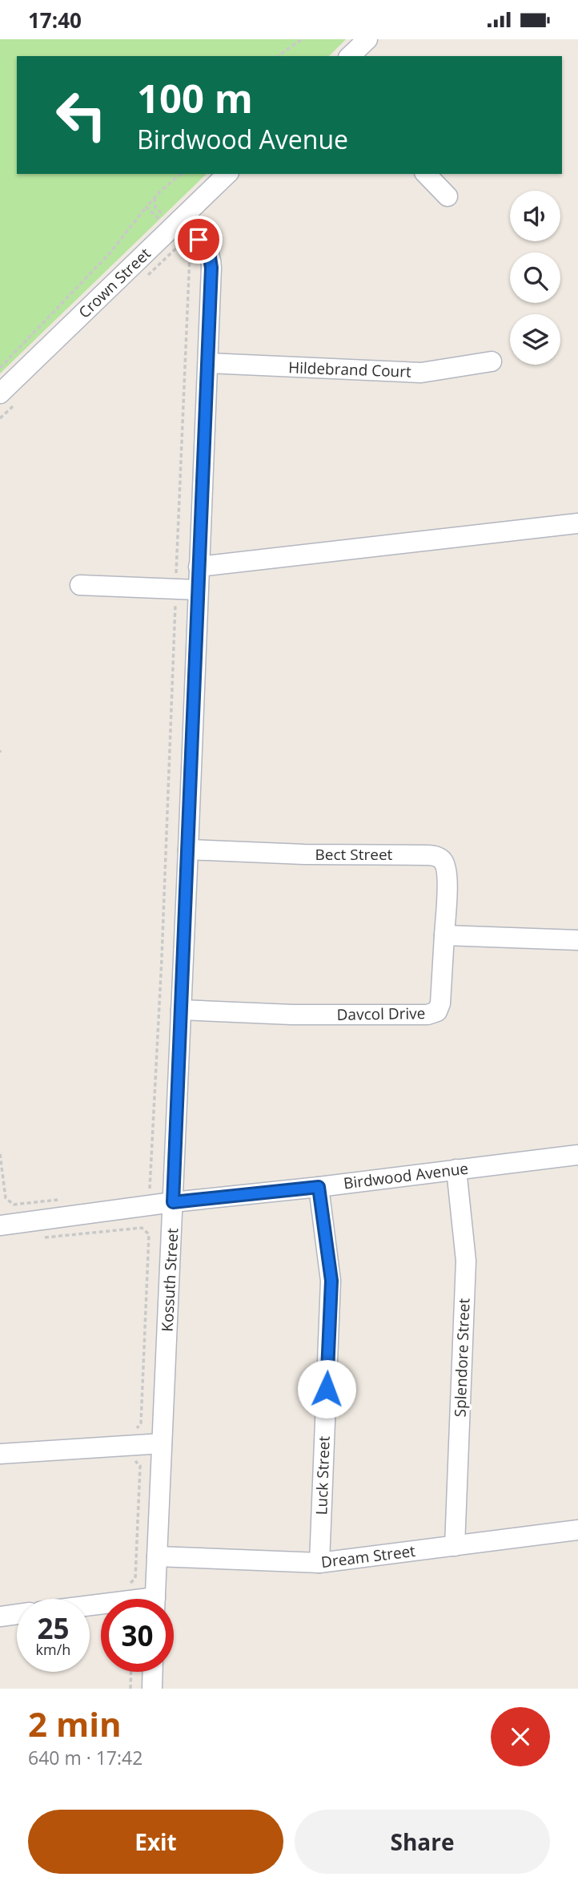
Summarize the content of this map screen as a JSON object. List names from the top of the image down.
{
  "streets": {
    "street": [
      "Crown Street",
      "Hildebrand Court",
      "Bect Street",
      "Davcol Drive",
      "Birdwood Avenue",
      "Kossuth Street",
      "Splendore Street",
      "Luck Street",
      "Dream Street"
    ]
  },
  "crossings": [
    ["Crown Street", "Kossuth Street"],
    ["Hildebrand Court", "Kossuth Street"],
    ["Bect Street", "Davcol Drive"],
    ["Bect Street", "Kossuth Street"],
    ["Davcol Drive", "Kossuth Street"],
    ["Birdwood Avenue", "Kossuth Street"],
    ["Birdwood Avenue", "Splendore Street"],
    ["Birdwood Avenue", "Luck Street"],
    ["Kossuth Street", "Dream Street"],
    ["Splendore Street", "Dream Street"],
    ["Luck Street", "Dream Street"]
  ],
  "page": {
    "status": "17:40",
    "turn": ["100 m", "Birdwood Avenue"],
    "speed": "25 km/h",
    "limit": "30",
    "heading": ["2 min", "640 m · 17:42"],
    "buttons": ["Exit", "Share"]
  }
}
